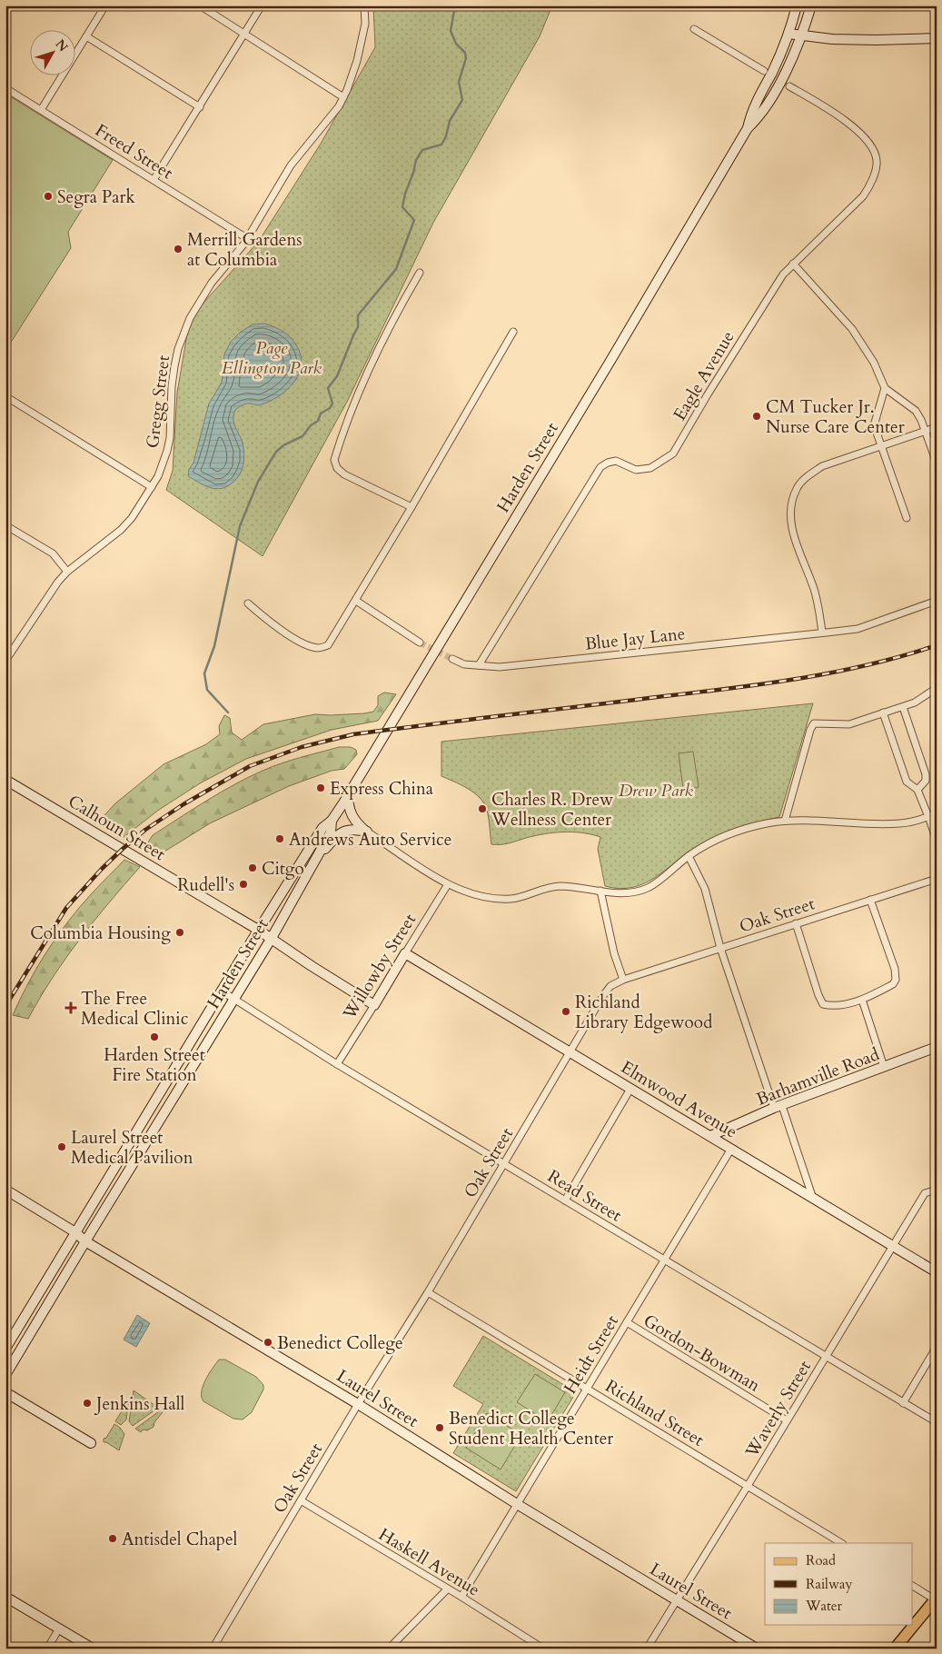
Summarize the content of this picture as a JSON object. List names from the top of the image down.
{
  "streets": {
    "main road": [
      "Harden Street",
      "Calhoun Street",
      "Willowby Street",
      "Barhamville Road",
      "Elmwood Avenue",
      "Laurel Street"
    ],
    "street": [
      "Freed Street",
      "Eagle Avenue",
      "Gregg Street",
      "Blue Jay Lane",
      "Oak Street",
      "Read Street",
      "Gordon-Bowman",
      "Heidt Street",
      "Waverly Street",
      "Richland Street",
      "Haskell Avenue"
    ]
  },
  "crossings": [
    ["Freed Street", "Gregg Street"],
    ["Eagle Avenue", "Blue Jay Lane"],
    ["Harden Street", "Calhoun Street"],
    ["Harden Street", "Read Street"],
    ["Harden Street", "Laurel Street"],
    ["Calhoun Street", "Willowby Street"],
    ["Oak Street", "Elmwood Avenue"],
    ["Oak Street", "Read Street"],
    ["Oak Street", "Laurel Street"],
    ["Oak Street", "Richland Street"],
    ["Oak Street", "Haskell Avenue"],
    ["Willowby Street", "Elmwood Avenue"],
    ["Willowby Street", "Read Street"],
    ["Barhamville Road", "Elmwood Avenue"],
    ["Elmwood Avenue", "Heidt Street"],
    ["Elmwood Avenue", "Waverly Street"],
    ["Read Street", "Heidt Street"],
    ["Read Street", "Waverly Street"],
    ["Gordon-Bowman", "Heidt Street"],
    ["Gordon-Bowman", "Waverly Street"],
    ["Heidt Street", "Laurel Street"],
    ["Heidt Street", "Richland Street"],
    ["Heidt Street", "Haskell Avenue"],
    ["Laurel Street", "Waverly Street"],
    ["Waverly Street", "Richland Street"]
  ],
  "parks": ["Page Ellington Park", "Drew Park"],
  "places": {
    "other": [
      "Segra Park",
      "Merrill Gardens at Columbia",
      "CM Tucker Jr. Nurse Care Center",
      "Express China",
      "Charles R. Drew Wellness Center",
      "Andrews Auto Service",
      "Citgo",
      "Rudell's",
      "Columbia Housing",
      "Richland Library Edgewood",
      "Harden Street Fire Station",
      "Laurel Street Medical Pavilion",
      "Benedict College",
      "Jenkins Hall",
      "Benedict College Student Health Center",
      "Antisdel Chapel"
    ],
    "health": ["The Free Medical Clinic"]
  },
  "legend": ["Road", "Railway", "Water"],
  "north": "top right"
}
